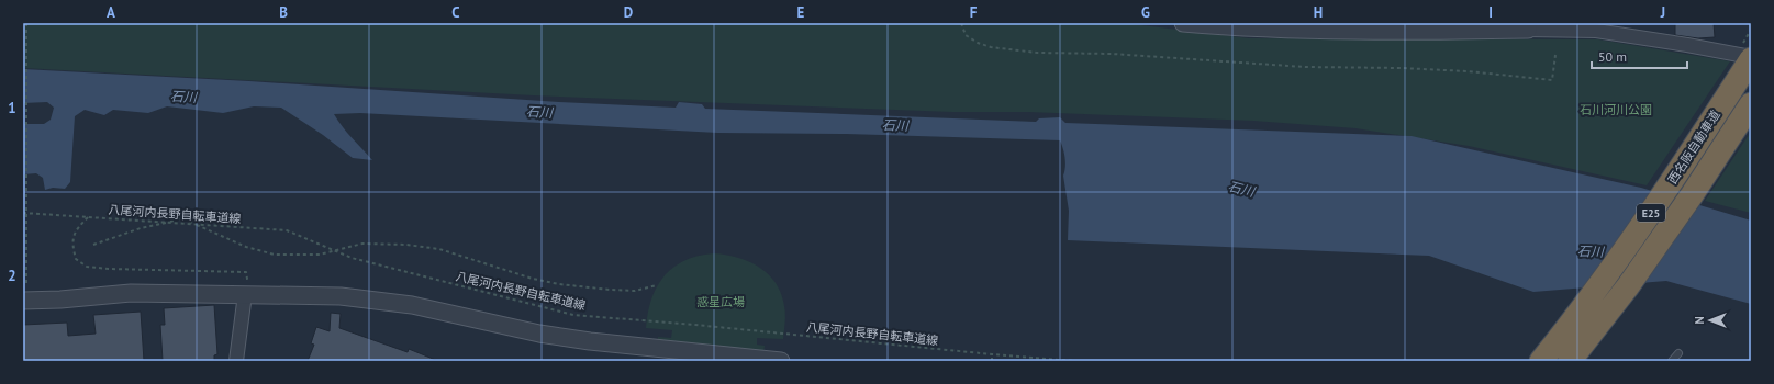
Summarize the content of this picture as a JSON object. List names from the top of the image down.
{
  "streets": {
    "highway": ["西名阪自動車道", "E25"],
    "path": ["八尾河内長野自転車道線"]
  },
  "water": ["石川"],
  "parks": ["石川河川公園", "惑星広場"],
  "scale_bar": "50 m",
  "north": "left",
  "grid": {
    "columns": [
      "A",
      "B",
      "C",
      "D",
      "E",
      "F",
      "G",
      "H",
      "I",
      "J"
    ],
    "rows": ["1", "2"]
  }
}
